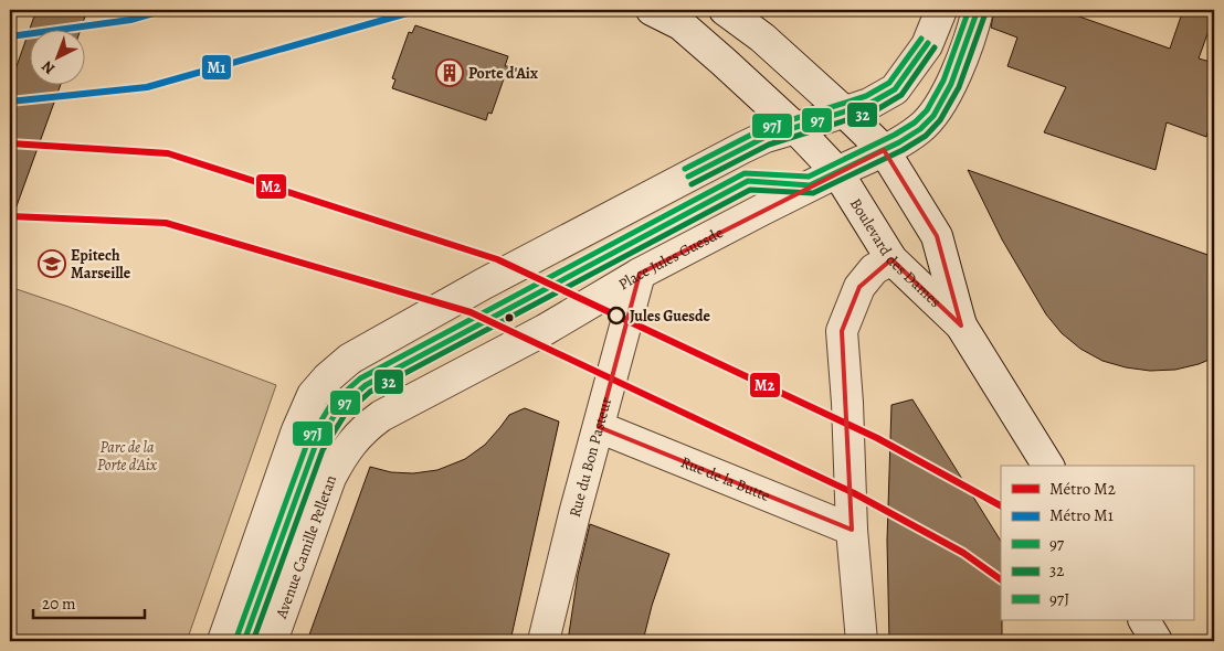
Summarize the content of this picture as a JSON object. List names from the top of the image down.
{
  "streets": {
    "street": [
      "Boulevard des Dames",
      "Place Jules Guesde",
      "Rue du Bon Pasteur",
      "Rue de la Butte",
      "Avenue Camille Pelletan"
    ]
  },
  "crossings": [
    ["Boulevard des Dames", "Place Jules Guesde"],
    ["Place Jules Guesde", "Rue du Bon Pasteur"],
    ["Place Jules Guesde", "Avenue Camille Pelletan"],
    ["Rue du Bon Pasteur", "Rue de la Butte"]
  ],
  "parks": ["Parc de la Porte d'Aix"],
  "places": {
    "building": ["Porte d'Aix"],
    "school or university": ["Epitech Marseille"],
    "other": ["Jules Guesde"]
  },
  "lines": [
    "metro line M1",
    "transit line 97",
    "transit line 97J",
    "transit line 32",
    "metro line M2"
  ],
  "legend": [
    "Métro M2",
    "Métro M1",
    "97",
    "32",
    "97J"
  ],
  "scale_bar": "20 m",
  "north": "bottom left"
}
